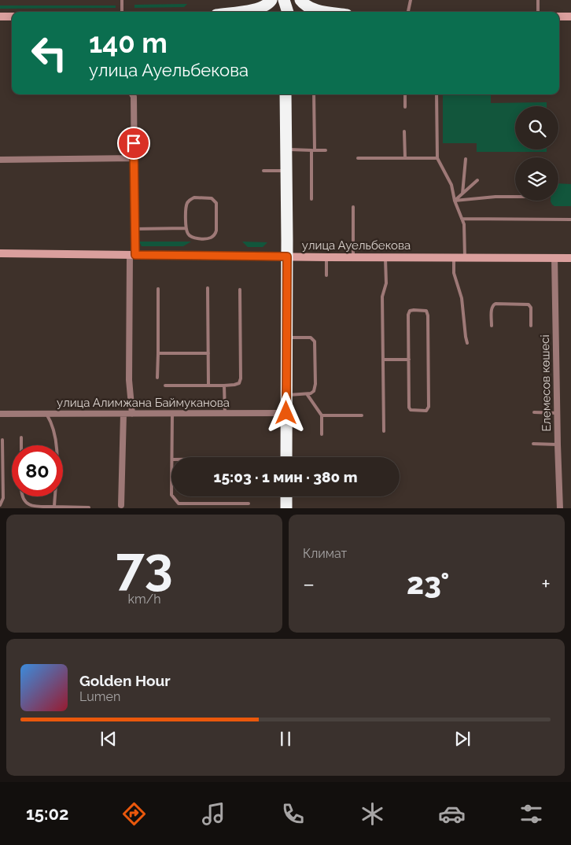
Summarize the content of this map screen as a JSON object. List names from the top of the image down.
{
  "streets": {
    "street": ["улица Ауельбекова", "Елемесов көшесі", "улица Алимжана Баймуканова"]
  },
  "crossings": [
    ["улица Ауельбекова", "Елемесов көшесі"]
  ],
  "page": {
    "turn": ["140 m", "улица Ауельбекова"],
    "limit": "80",
    "trip": "15:03 · 1 мин · 380 m",
    "tile": [
      ["73", "km/h"],
      "Климат"
    ],
    "heat": ["−", "23°", "+"],
    "song": ["Golden Hour", "Lumen"],
    "tabs": "15:02"
  }
}
